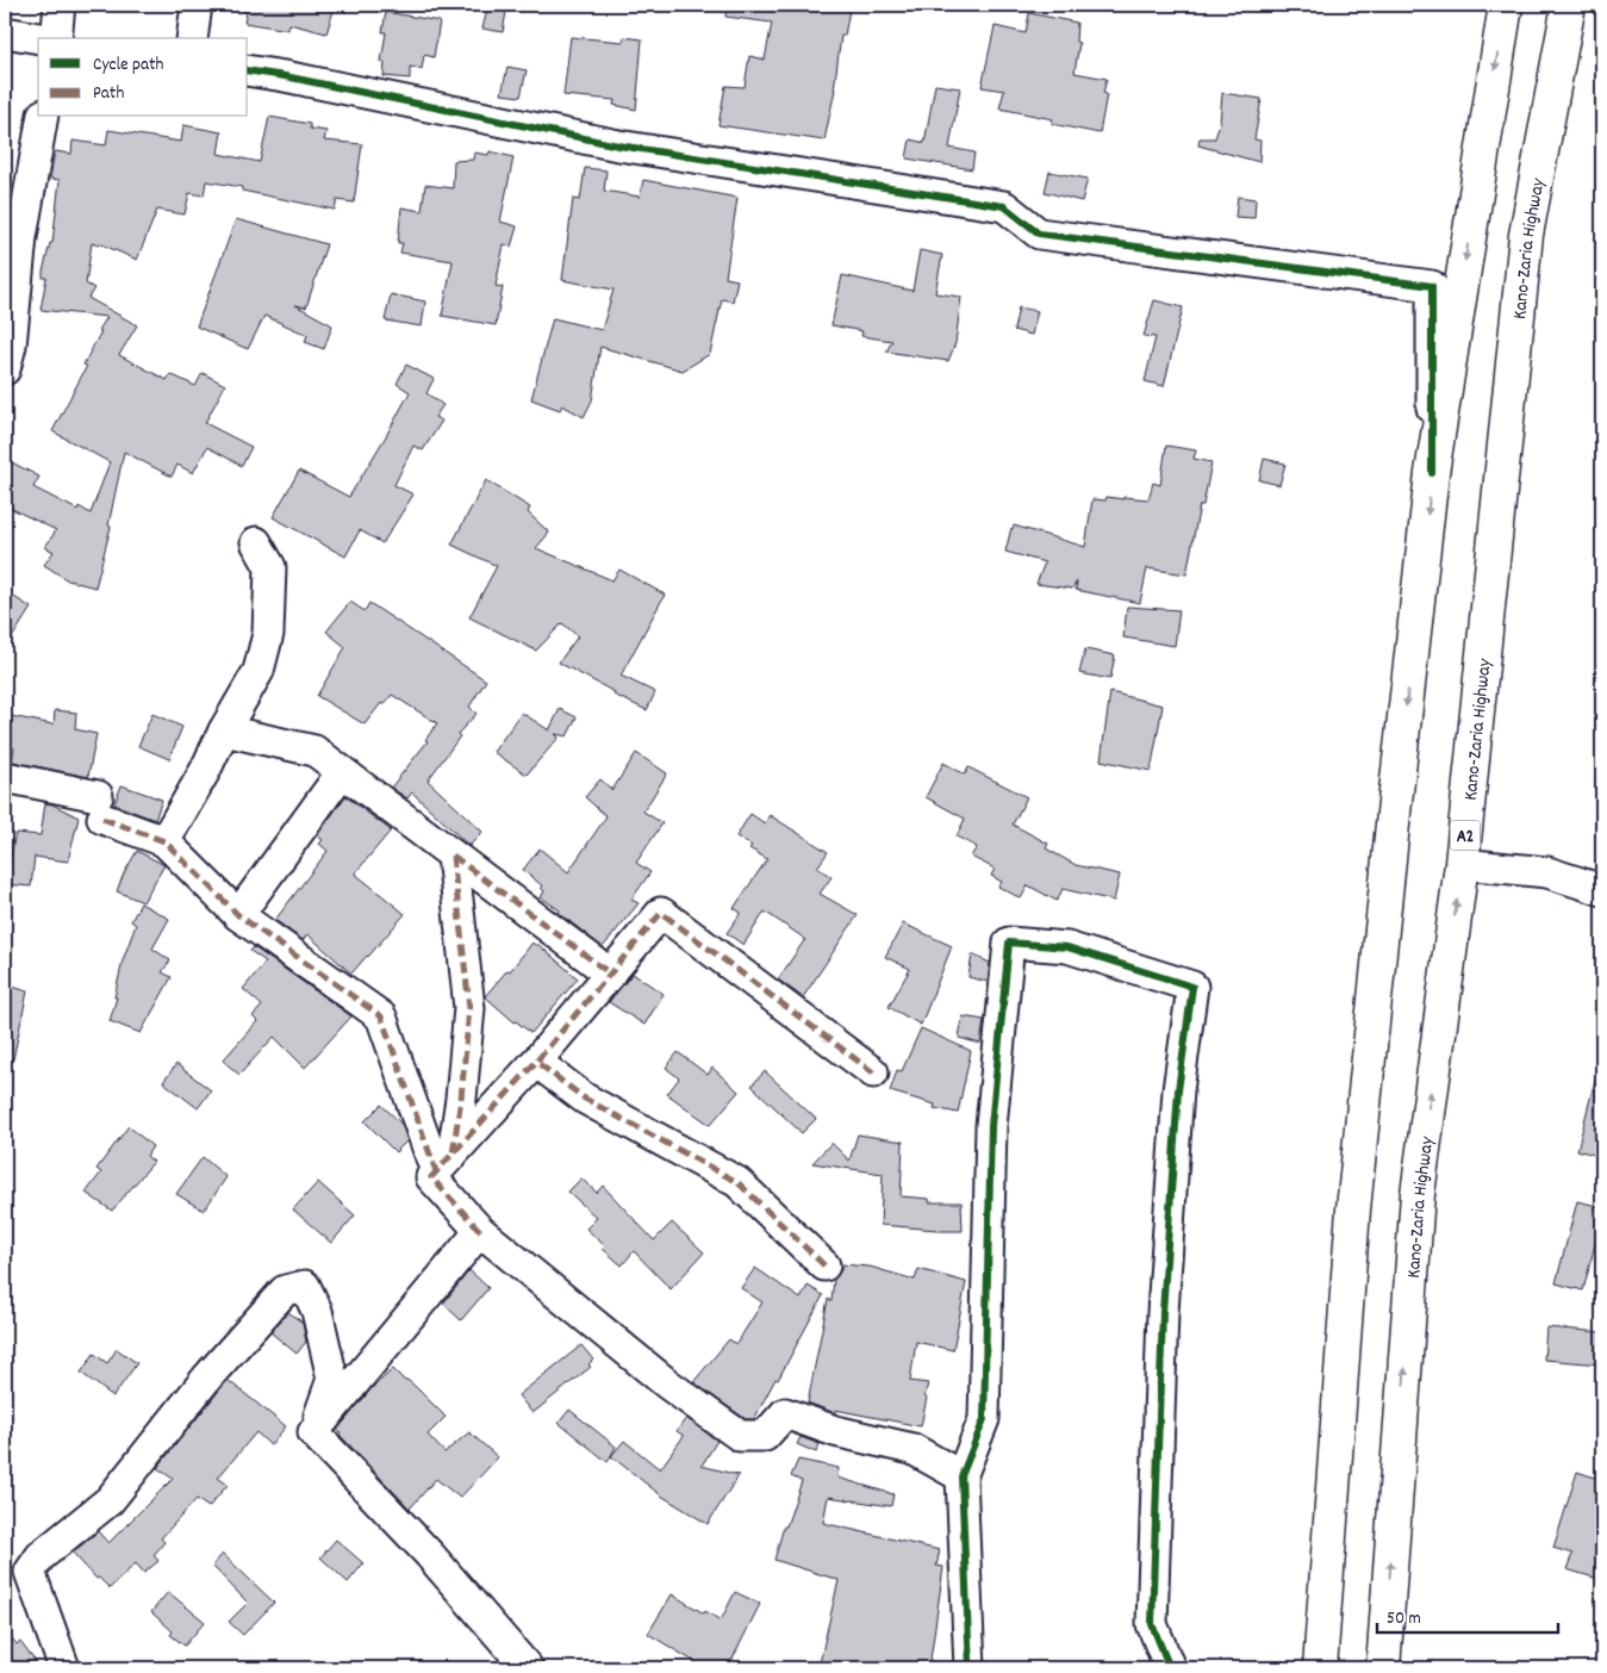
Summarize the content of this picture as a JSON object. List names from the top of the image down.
{
  "streets": {
    "highway": ["Kano-Zaria Highway", "A2"]
  },
  "legend": ["Cycle path", "Path"],
  "scale_bar": "50 m"
}
